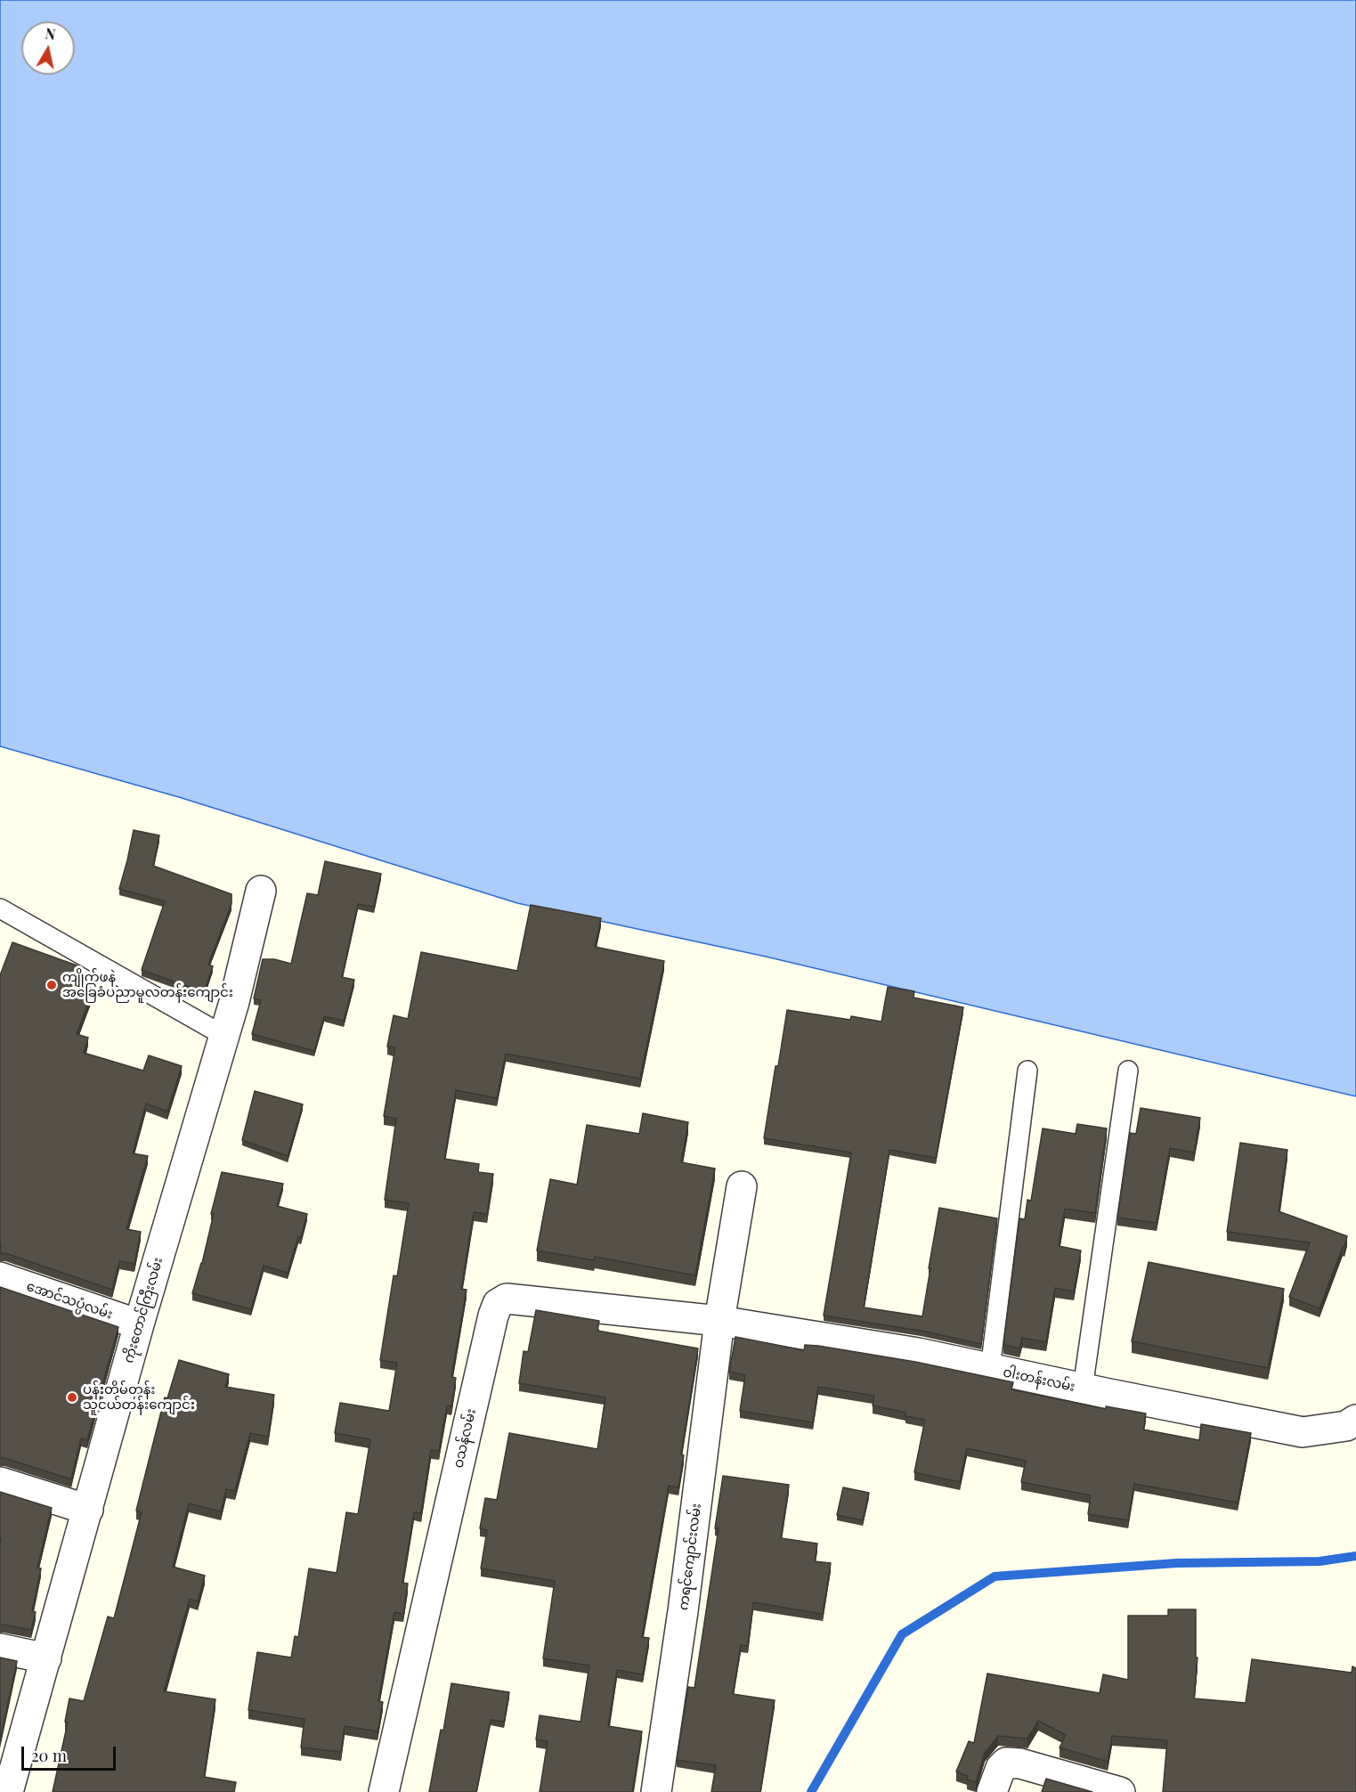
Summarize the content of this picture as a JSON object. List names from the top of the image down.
{
  "streets": {
    "street": [
      "အောင်သပ္ပံလမ်း",
      "ကိုးတောင်ကြီးလမ်း",
      "ဝါးတန်းလမ်း",
      "ဝသန်လမ်း",
      "ကရင်ကျောင်းလမ်း"
    ]
  },
  "crossings": [
    ["အောင်သပ္ပံလမ်း", "ကိုးတောင်ကြီးလမ်း"],
    ["ဝါးတန်းလမ်း", "ဝသန်လမ်း"],
    ["ဝါးတန်းလမ်း", "ကရင်ကျောင်းလမ်း"],
    ["ဝသန်လမ်း", "ကရင်ကျောင်းလမ်း"]
  ],
  "places": ["ကျိုက်ဖနဲ အခြေခံပညာမူလတန်းကျောင်း", "ပန်းတိမ်တန်း သူငယ်တန်းကျောင်း"],
  "scale_bar": "20 m",
  "north": "top"
}
